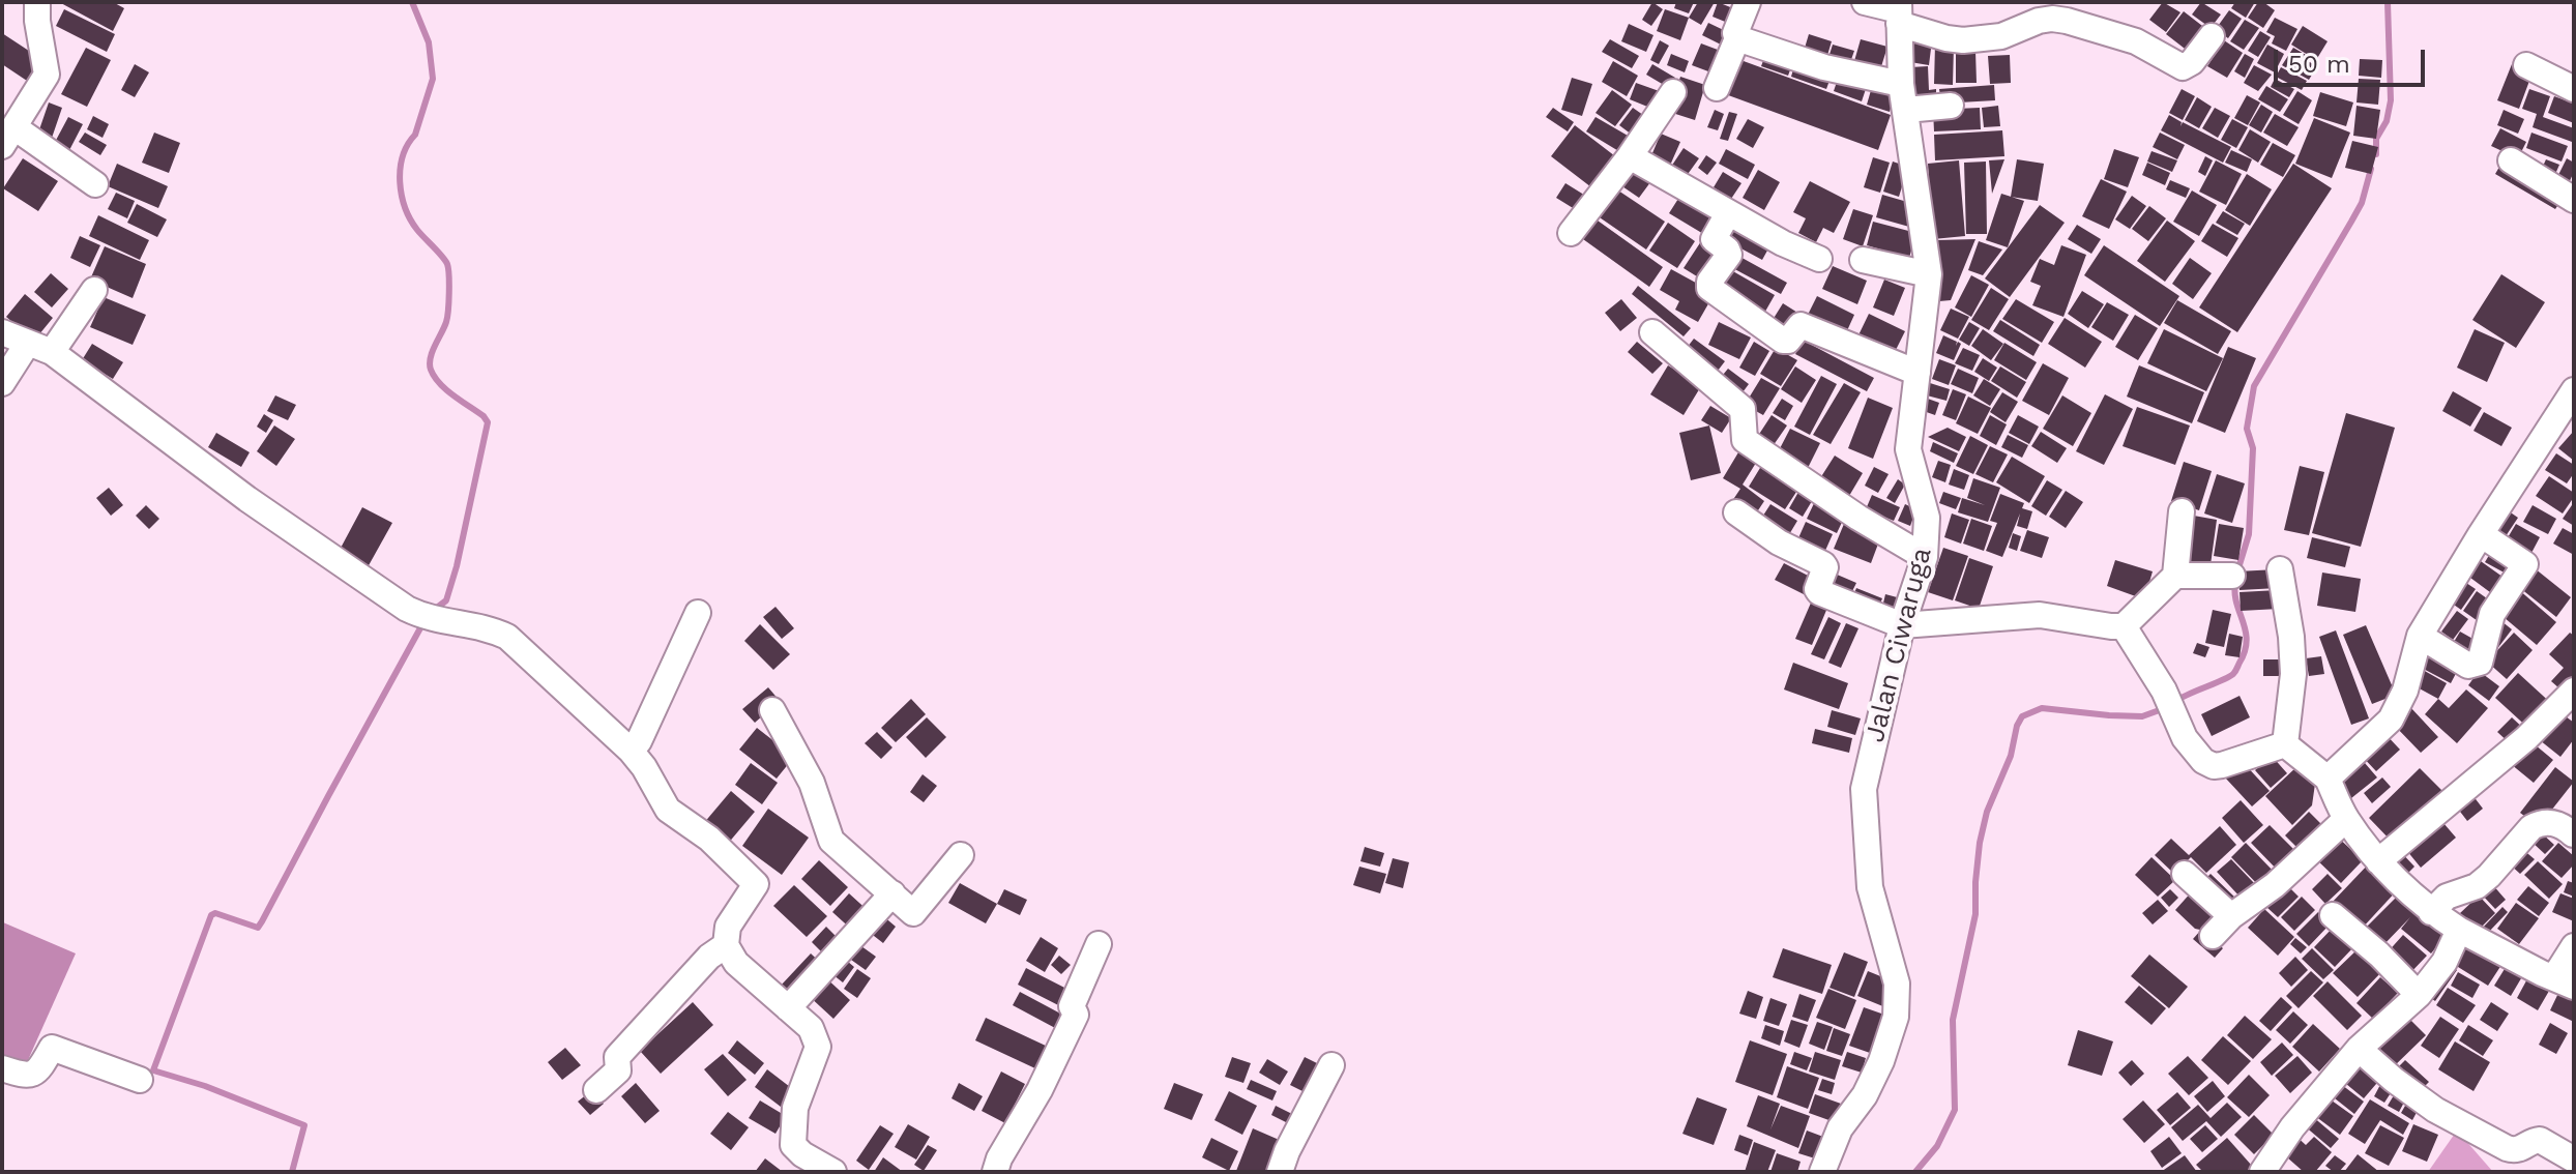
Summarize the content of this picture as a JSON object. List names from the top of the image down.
{
  "streets": {
    "street": ["Jalan Ciwaruga"]
  },
  "scale_bar": "50 m"
}
